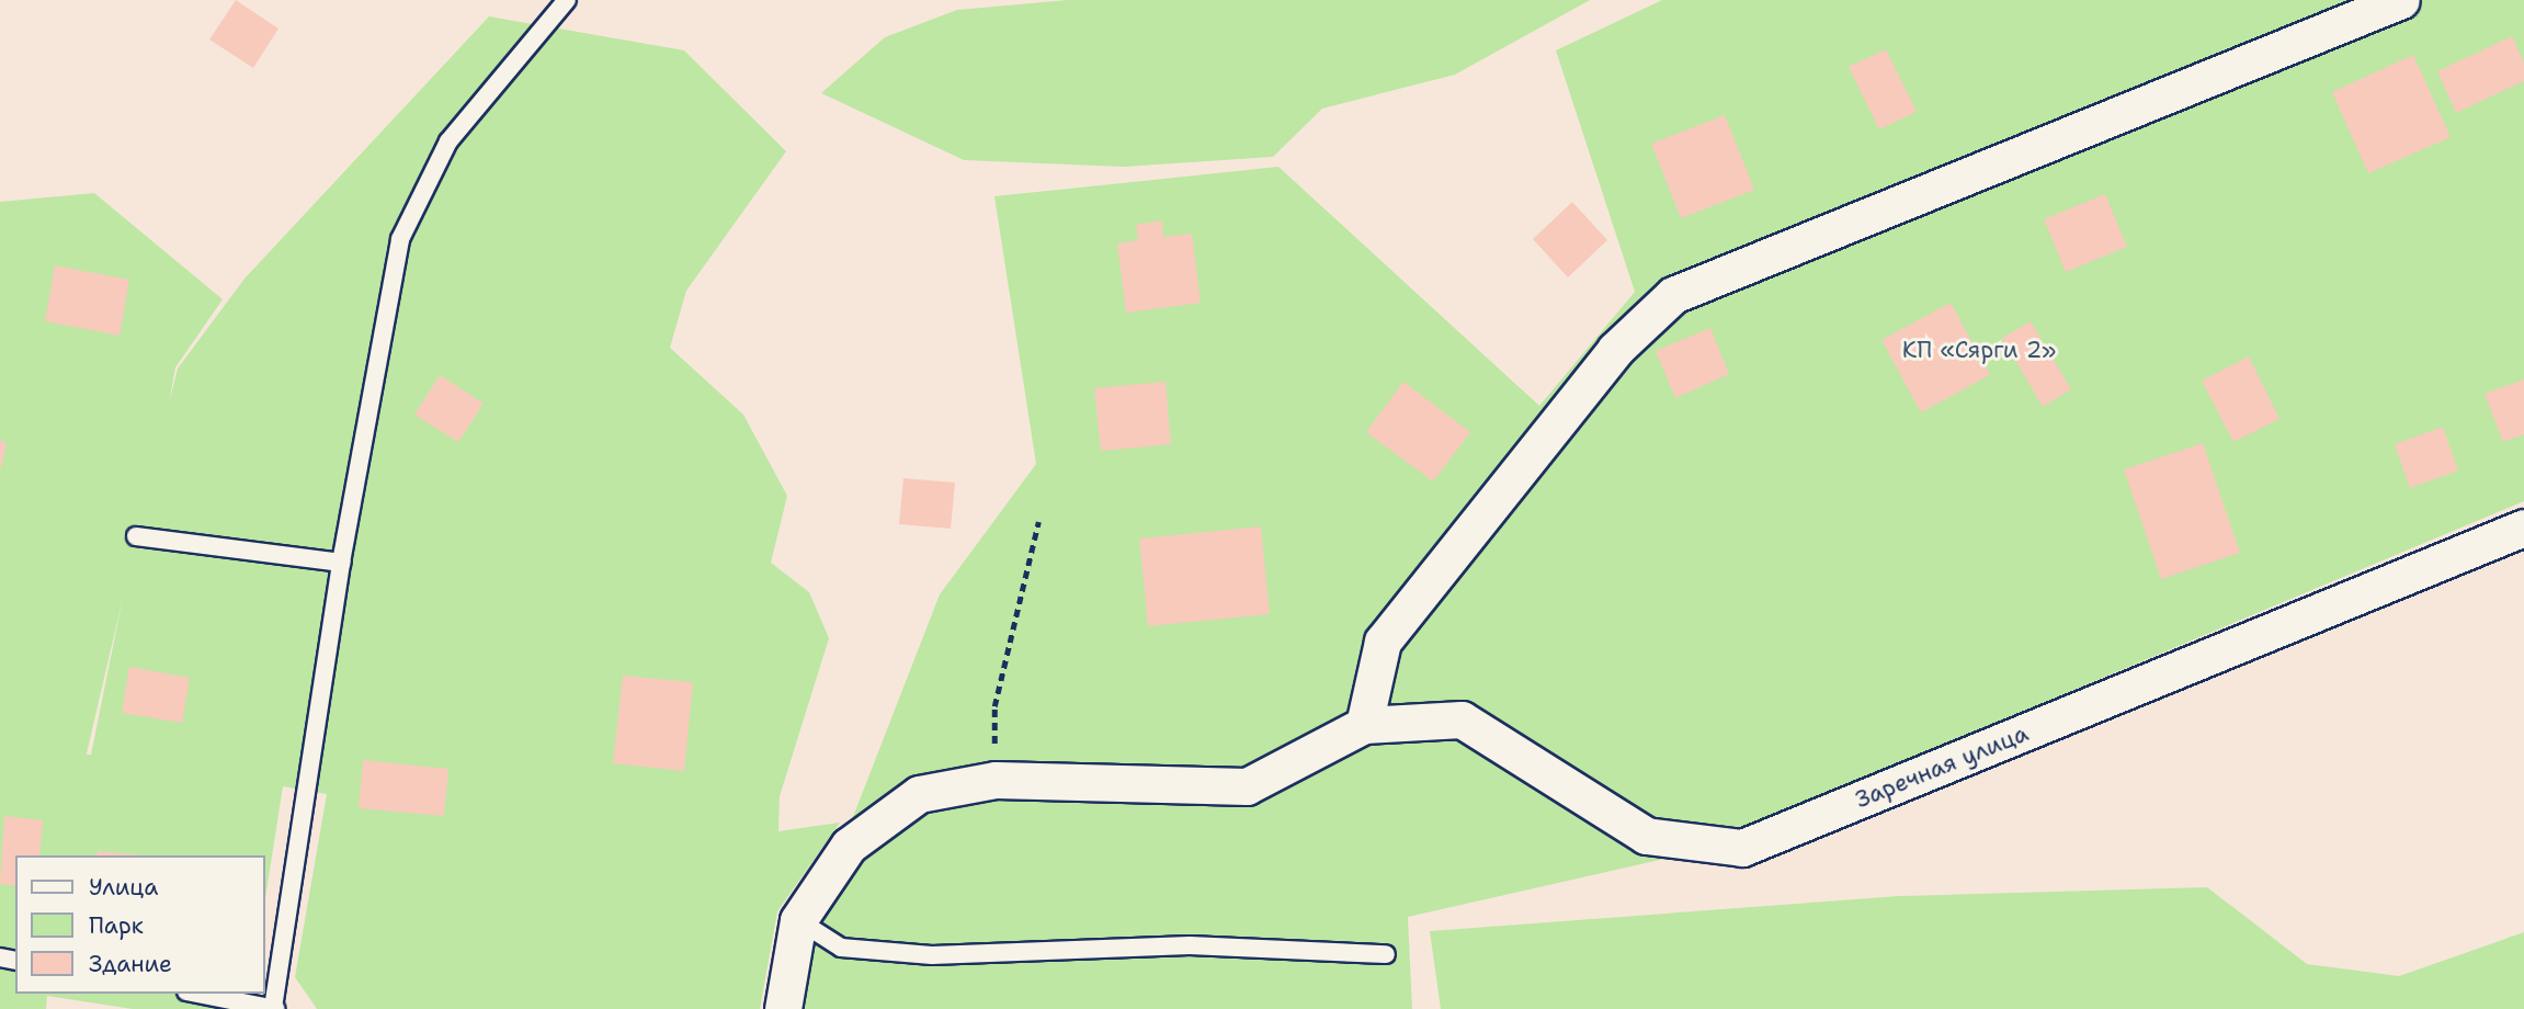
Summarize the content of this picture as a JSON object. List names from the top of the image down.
{
  "streets": {
    "street": ["Заречная улица"]
  },
  "parks": ["КП «Сярги 2»"],
  "legend": ["Улица", "Парк", "Здание"]
}
